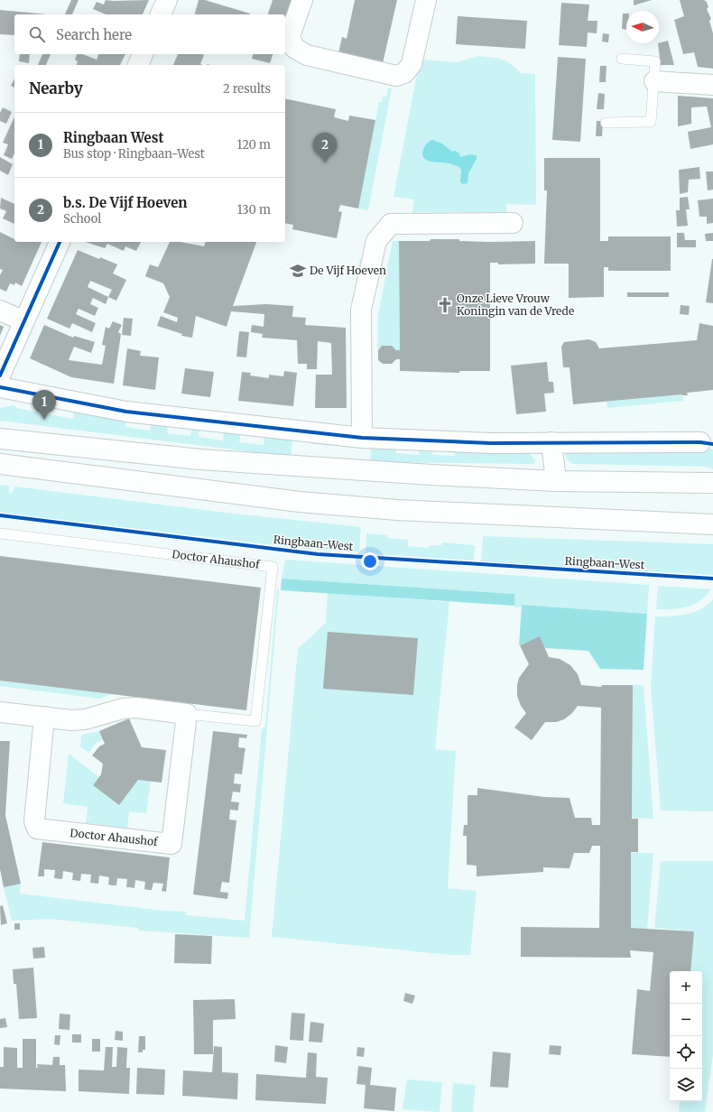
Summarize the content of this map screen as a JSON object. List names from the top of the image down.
{
  "streets": {
    "street": ["Doctor Ahaushof"],
    "cycle path": ["Ringbaan-West"]
  },
  "places": {
    "school or university": ["De Vijf Hoeven"],
    "church": ["Onze Lieve Vrouw Koningin van de Vrede"]
  },
  "north": "left",
  "page": {
    "search": "Search here",
    "heading": ["Nearby", "2 results"],
    "list": [
      {
        "mark": "1",
        "name": "Ringbaan West",
        "note": "Bus stop · Ringbaan-West",
        "value": "120 m"
      },
      {
        "mark": "2",
        "name": "b.s. De Vijf Hoeven",
        "note": "School",
        "value": "130 m"
      }
    ],
    "pins": ["2", "1"],
    "map_buttons": ["+", "−"]
  }
}
